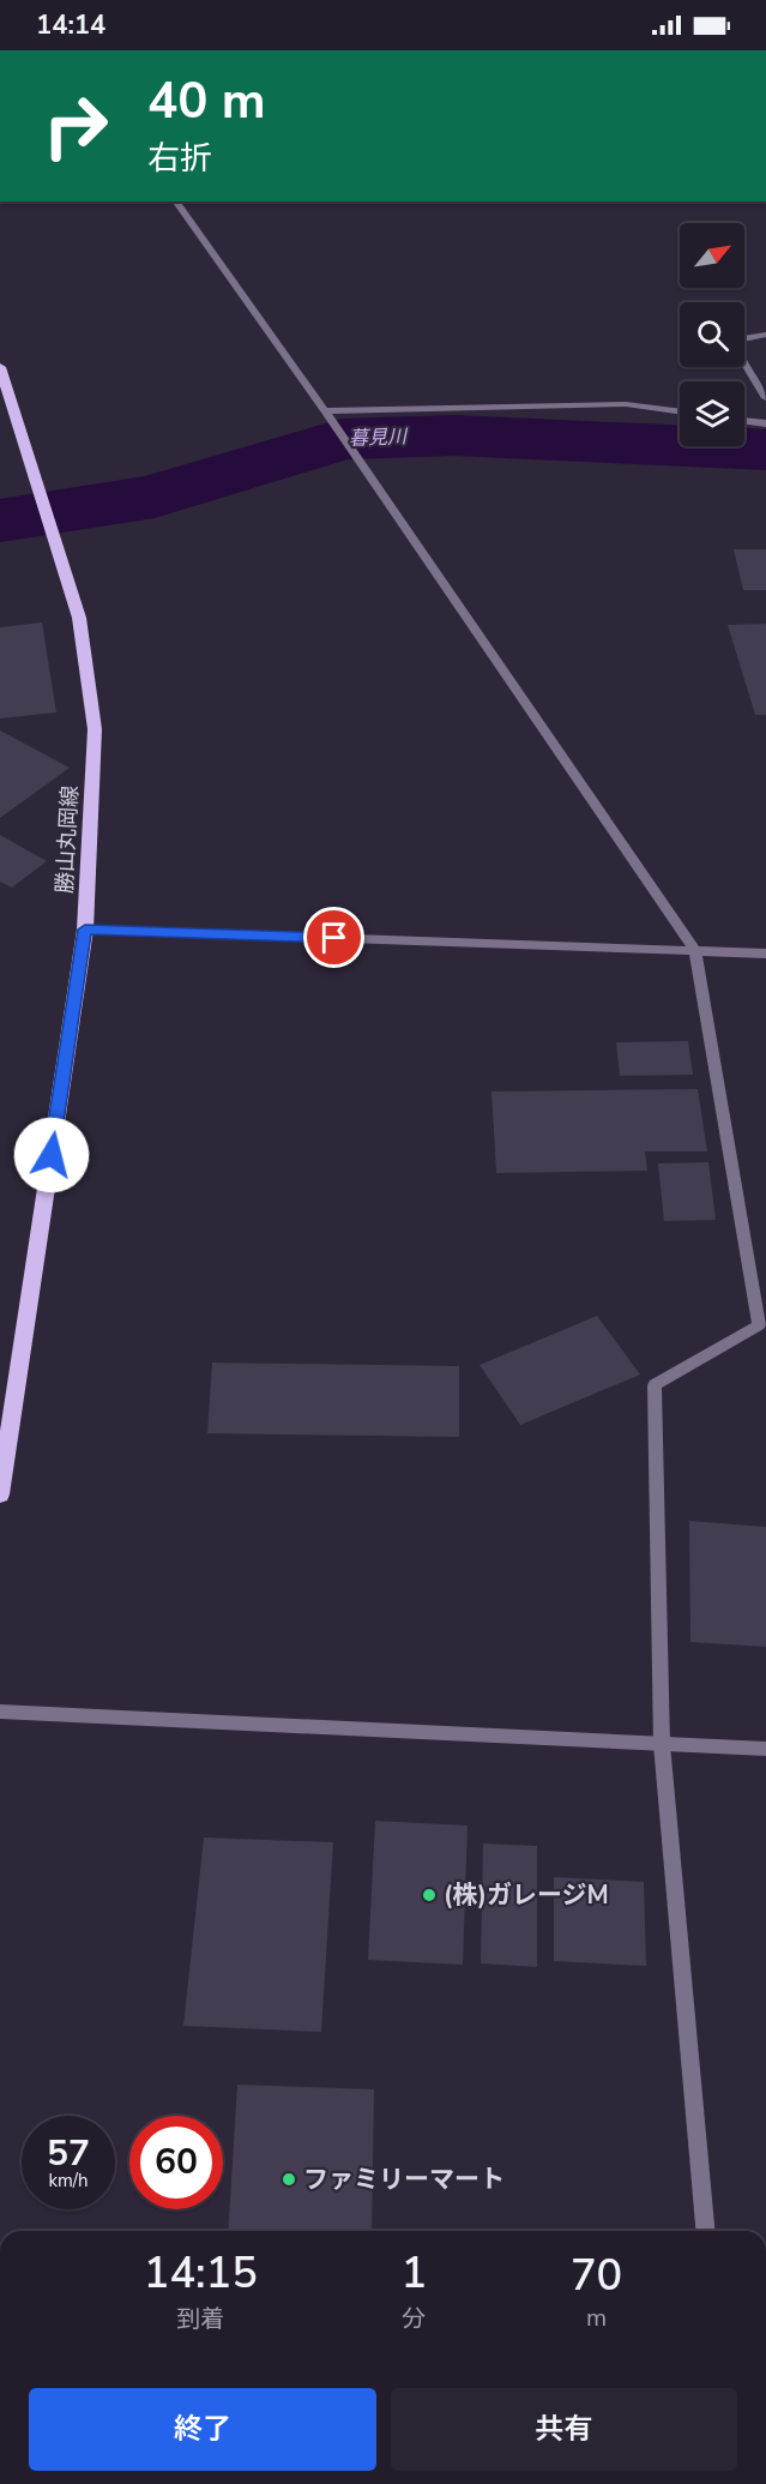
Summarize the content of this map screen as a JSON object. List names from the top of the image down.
{
  "streets": {
    "main road": ["勝山丸岡線"]
  },
  "water": ["暮見川"],
  "places": ["(株)ガレージM", "ファミリーマート"],
  "north": "top right",
  "page": {
    "status": "14:14",
    "turn": ["40 m", "右折"],
    "speed": "57 km/h",
    "limit": "60",
    "eta": [
      "14:15",
      "到着",
      "1",
      "分",
      "70",
      "m"
    ],
    "buttons": ["終了", "共有"]
  }
}
